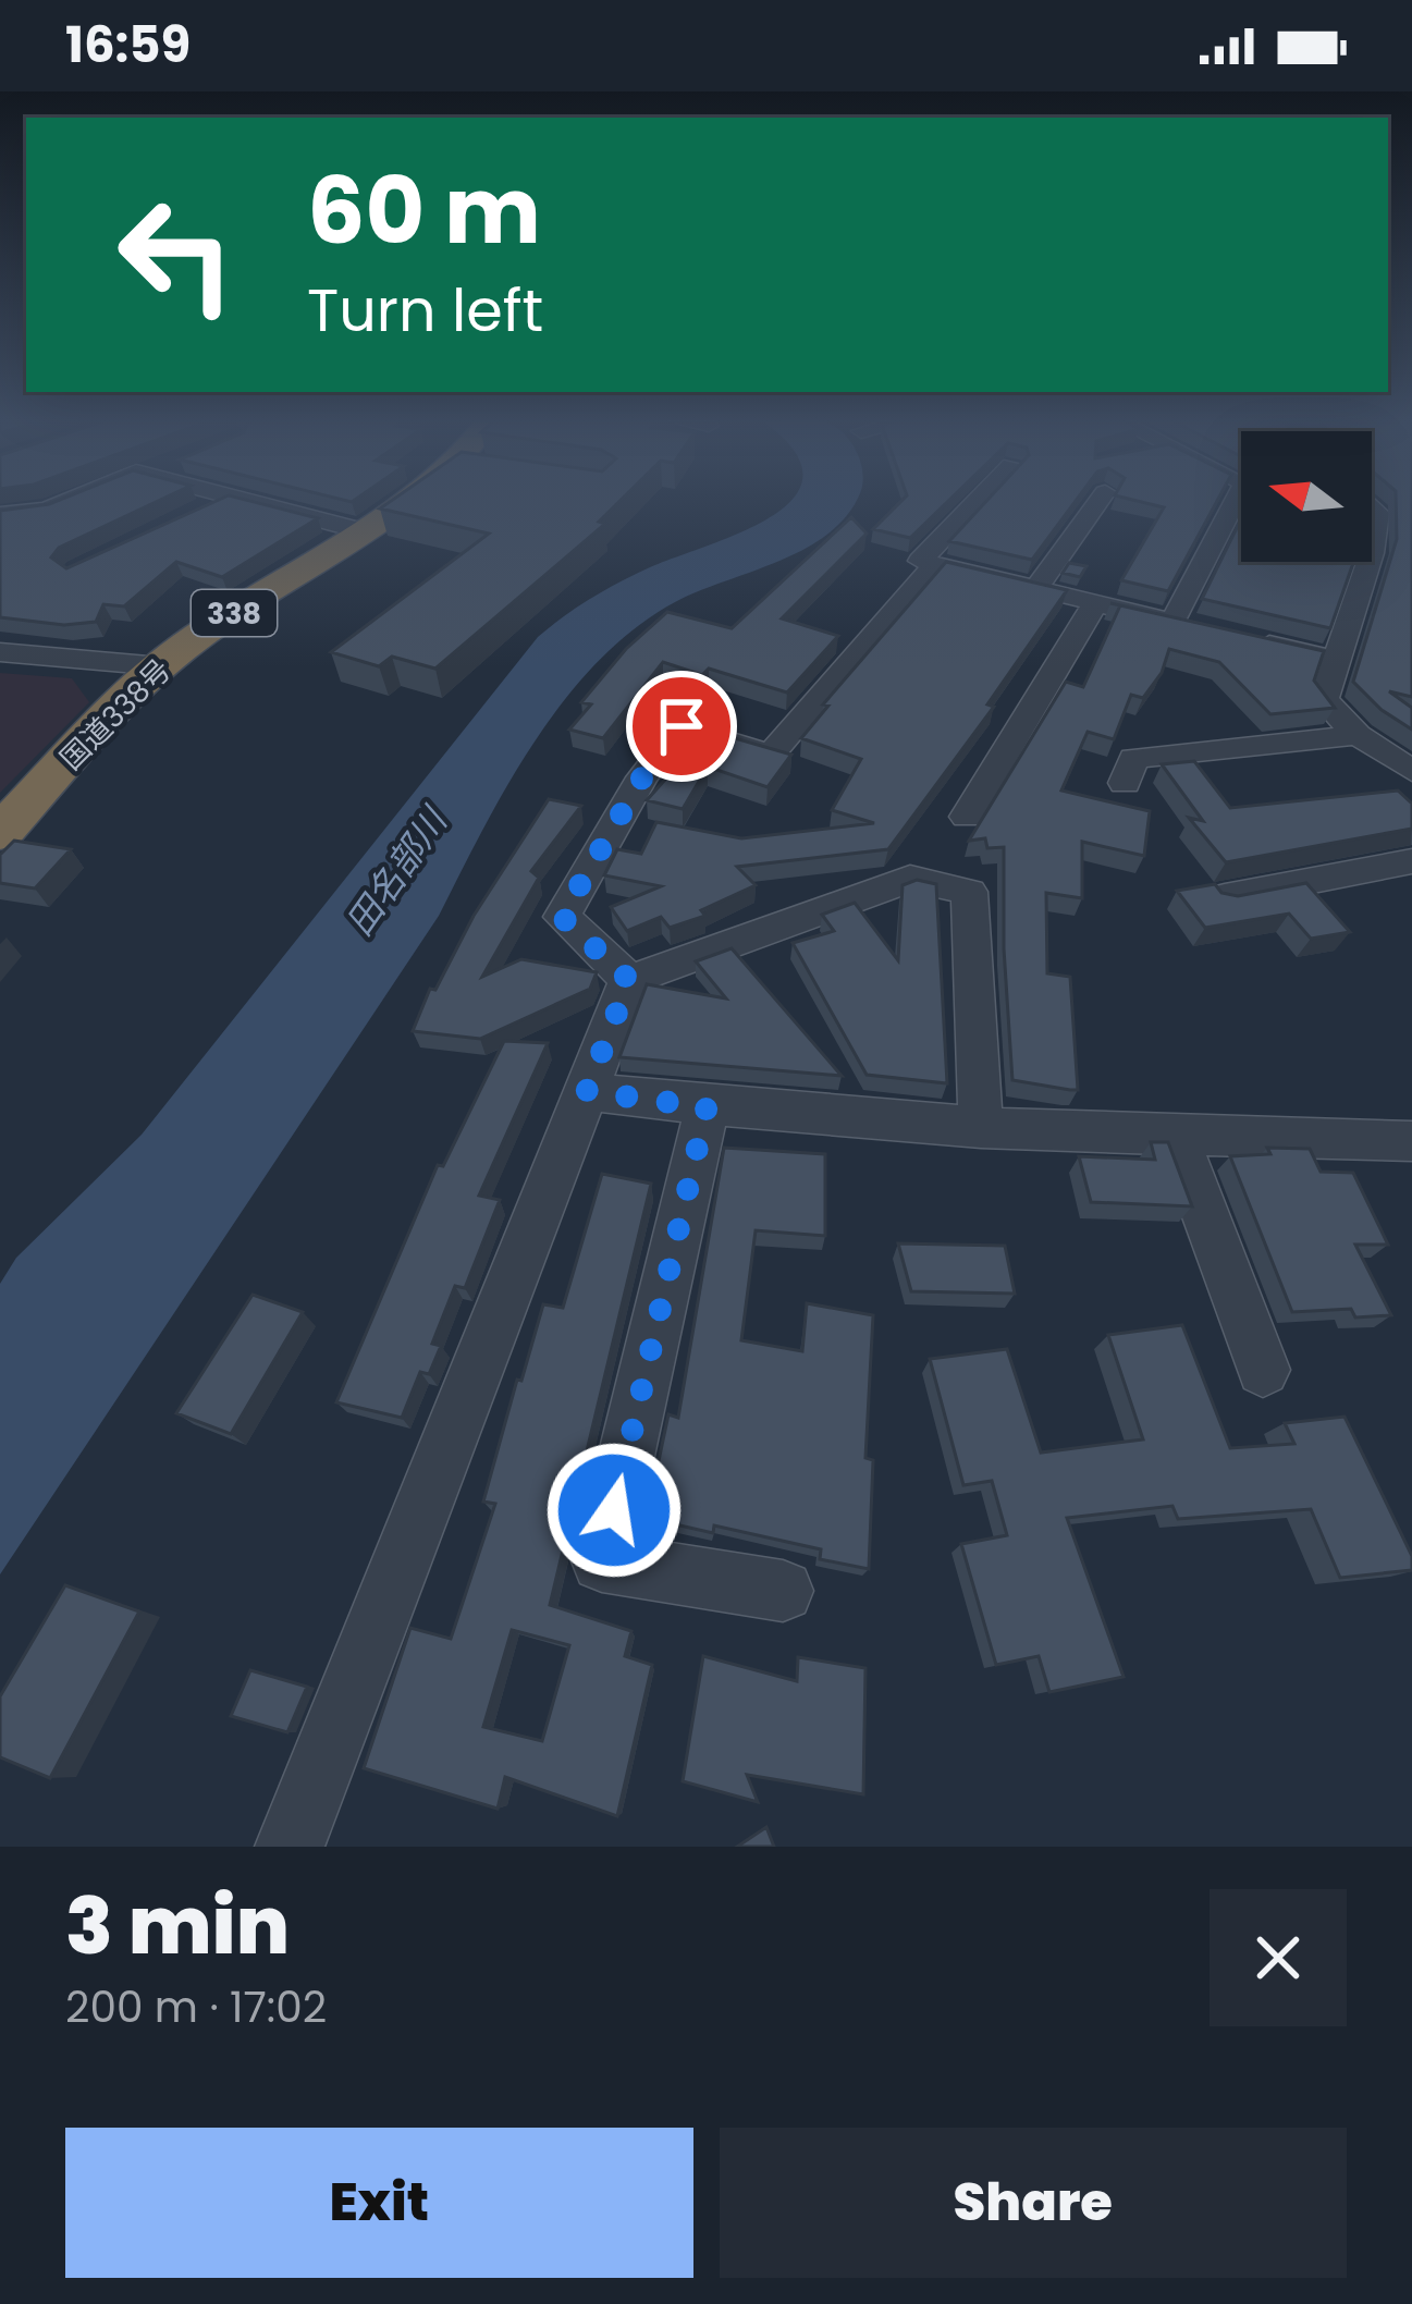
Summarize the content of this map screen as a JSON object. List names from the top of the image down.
{
  "streets": {
    "highway": ["338", "国道338号"]
  },
  "water": ["田名部川"],
  "north": "left",
  "page": {
    "status": "16:59",
    "turn": ["60 m", "Turn left"],
    "heading": ["3 min", "200 m · 17:02"],
    "buttons": ["Exit", "Share"]
  }
}
